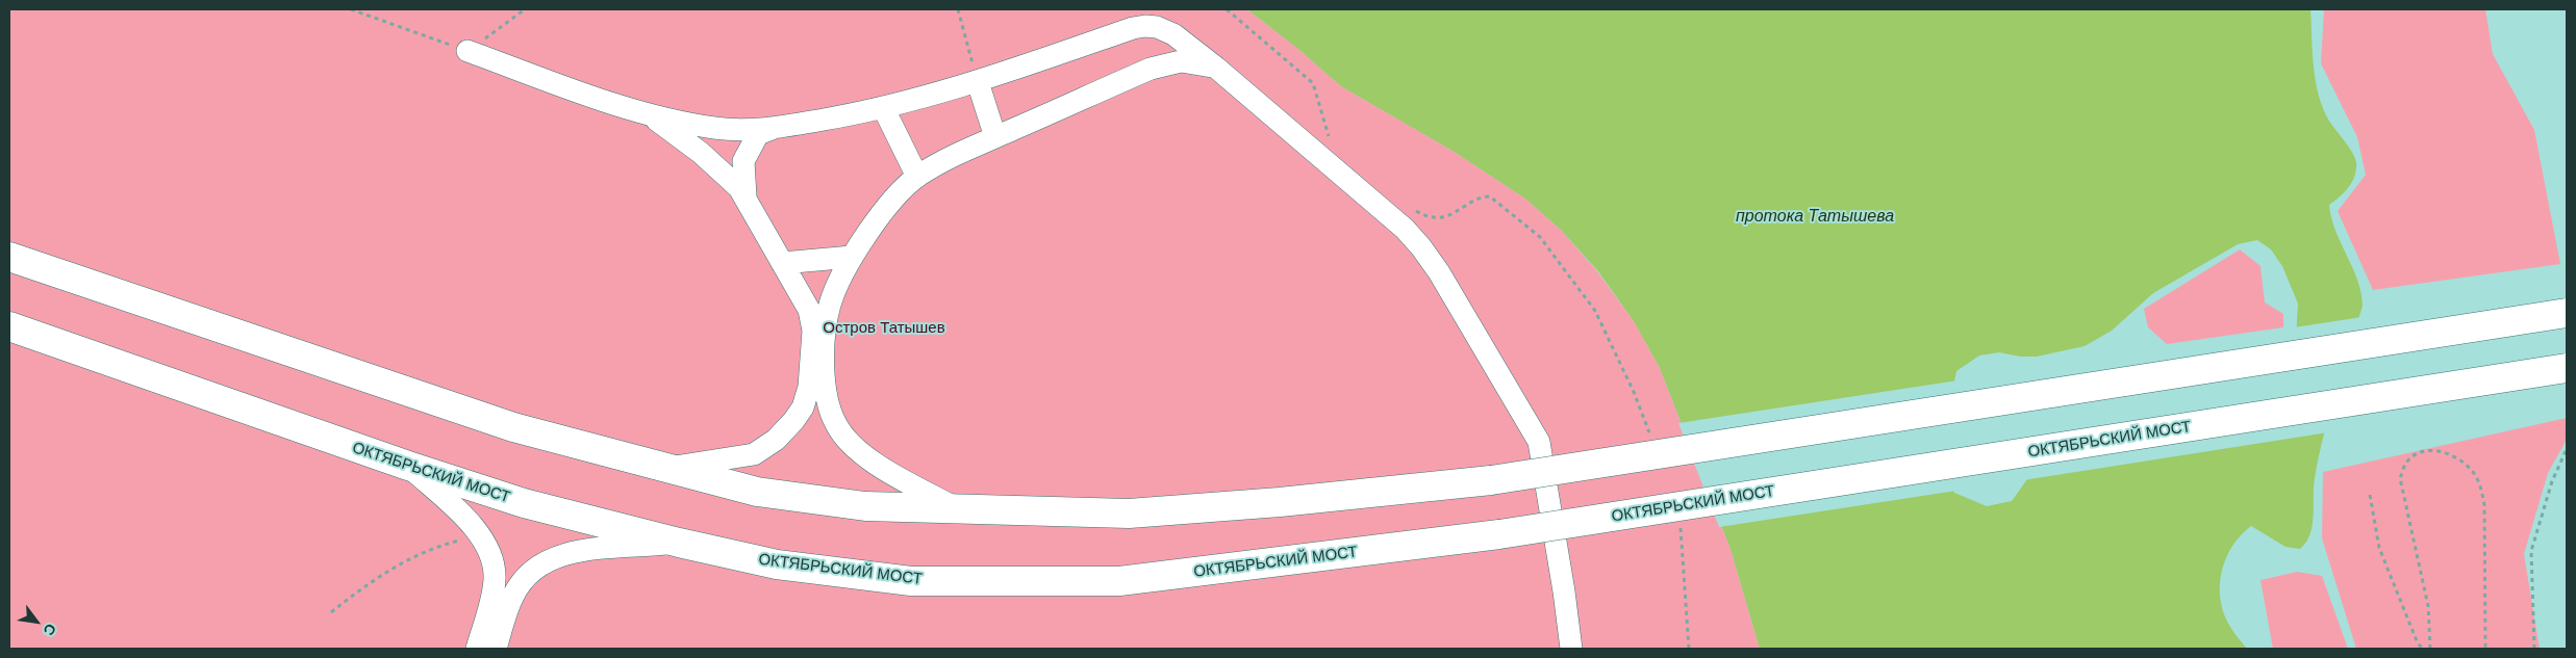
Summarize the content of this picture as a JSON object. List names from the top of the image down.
{
  "streets": {
    "main road": ["ОКТЯБРЬСКИЙ МОСТ"]
  },
  "water": ["протока Татышева"],
  "parks": ["Остров Татышев"],
  "north": "bottom right"
}
